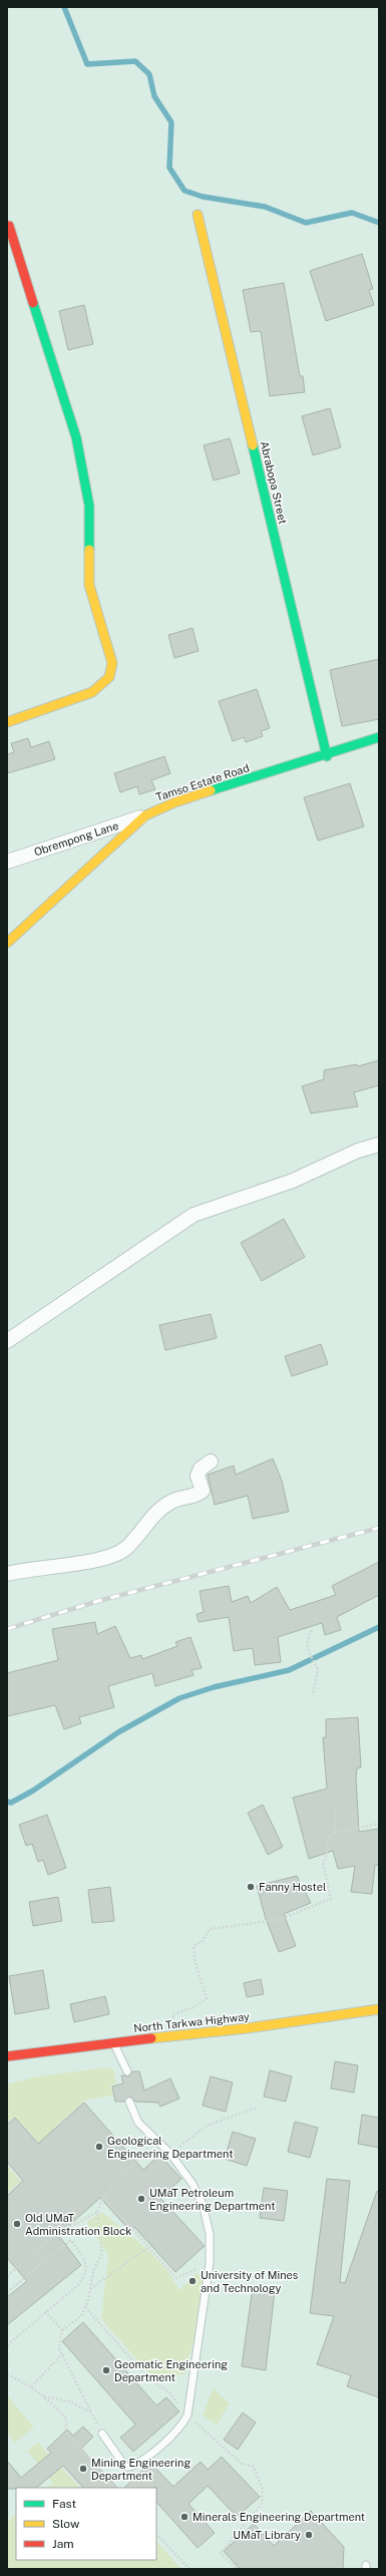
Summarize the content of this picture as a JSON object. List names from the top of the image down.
{
  "streets": {
    "street": [
      "Abrabopa Street",
      "Tamso Estate Road",
      "Obrempong Lane",
      "North Tarkwa Highway"
    ]
  },
  "crossings": [
    ["Abrabopa Street", "Tamso Estate Road"],
    ["Tamso Estate Road", "Obrempong Lane"]
  ],
  "places": [
    "Fanny Hostel",
    "Geological Engineering Department",
    "UMaT Petroleum Engineering Department",
    "Old UMaT Administration Block",
    "University of Mines and Technology",
    "Geomatic Engineering Department",
    "Mining Engineering Department",
    "Minerals Engineering Department",
    "UMaT Library"
  ],
  "legend": ["Fast", "Slow", "Jam"]
}
